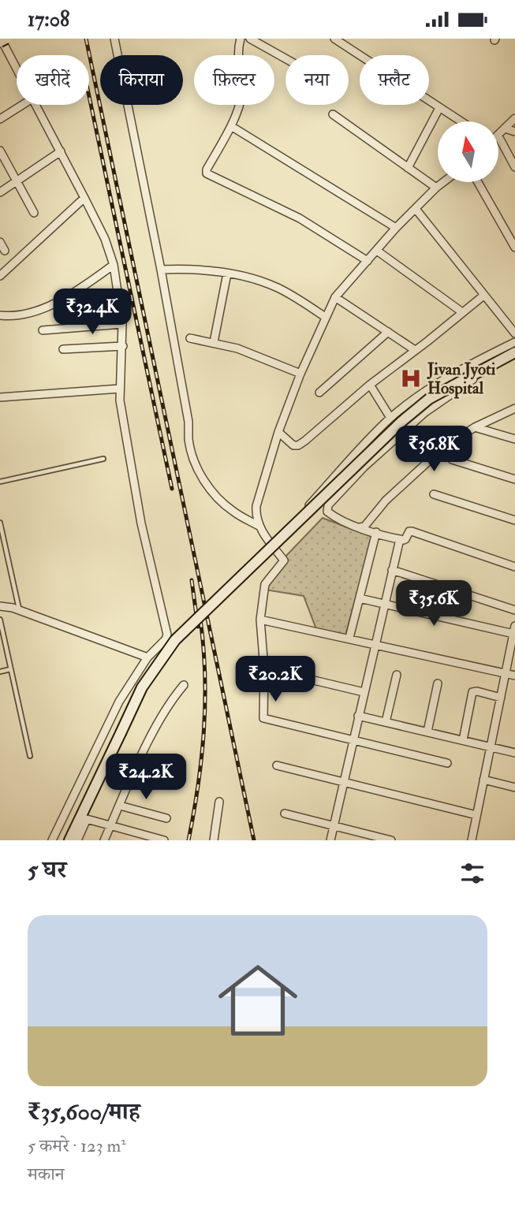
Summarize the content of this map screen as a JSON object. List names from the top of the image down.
{
  "places": {
    "hospital": ["Jivan Jyoti Hospital"]
  },
  "north": "top",
  "page": {
    "status": "17:08",
    "chip": [
      "खरीदें",
      "किराया",
      "फ़िल्टर",
      "नया",
      "फ़्लैट"
    ],
    "price": [
      "₹32.4K",
      "₹36.8K",
      "₹35.6K",
      "₹20.2K",
      "₹24.2K"
    ],
    "heading": "5 घर",
    "list": [
      {
        "name": "₹35,600/माह",
        "note": "5 कमरे · 123 m² · मकान"
      }
    ]
  }
}
